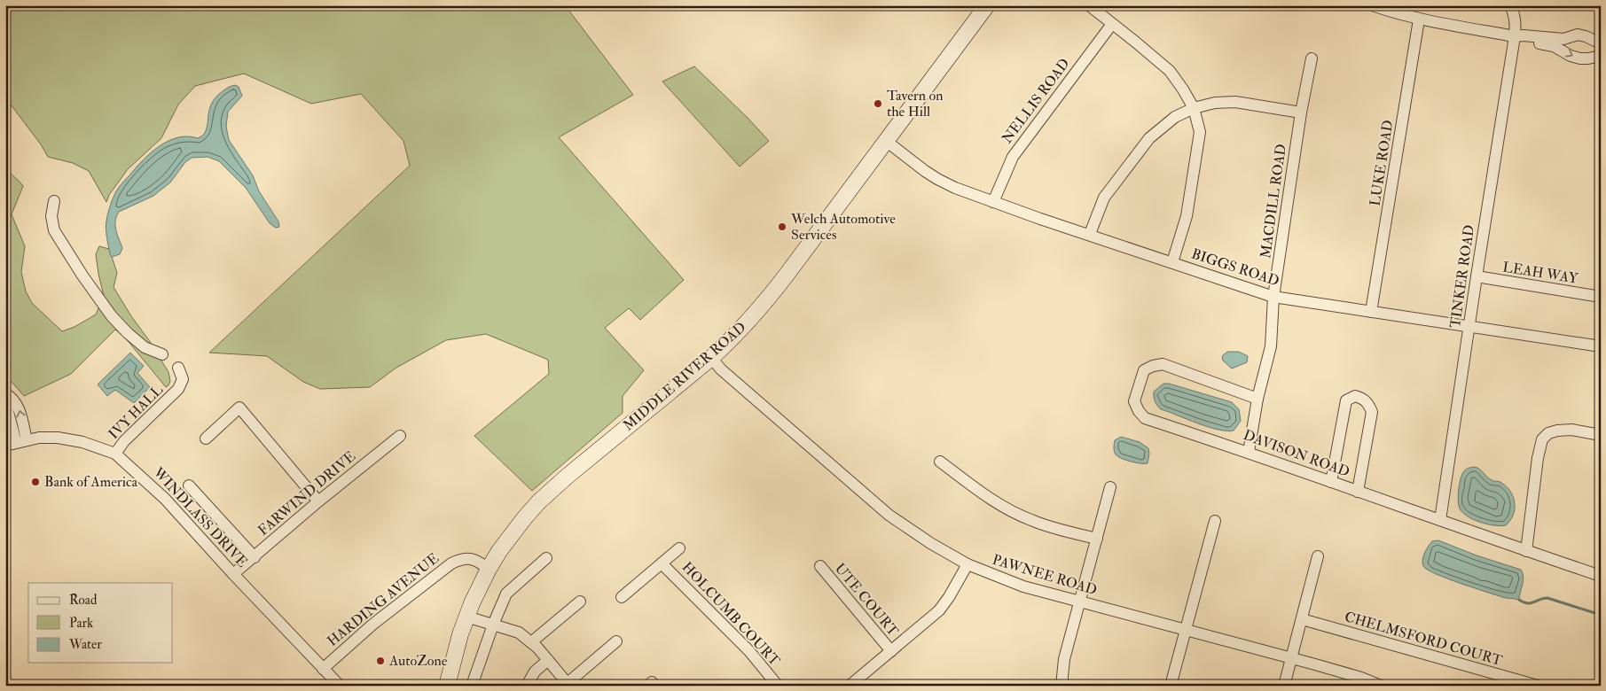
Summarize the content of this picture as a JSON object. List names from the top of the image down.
{
  "streets": {
    "street": [
      "NELLIS ROAD",
      "LUKE ROAD",
      "MACDILL ROAD",
      "BIGGS ROAD",
      "LEAH WAY",
      "TINKER ROAD",
      "MIDDLE RIVER ROAD",
      "IVY HALL",
      "DAVISON ROAD",
      "FARWIND DRIVE",
      "WINDLASS DRIVE",
      "PAWNEE ROAD",
      "HARDING AVENUE",
      "UTE COURT",
      "HOLCUMB COURT",
      "CHELMSFORD COURT"
    ]
  },
  "crossings": [
    ["NELLIS ROAD", "BIGGS ROAD"],
    ["LUKE ROAD", "BIGGS ROAD"],
    ["MACDILL ROAD", "BIGGS ROAD"],
    ["MACDILL ROAD", "DAVISON ROAD"],
    ["BIGGS ROAD", "TINKER ROAD"],
    ["BIGGS ROAD", "MIDDLE RIVER ROAD"],
    ["LEAH WAY", "TINKER ROAD"],
    ["TINKER ROAD", "DAVISON ROAD"],
    ["MIDDLE RIVER ROAD", "PAWNEE ROAD"],
    ["MIDDLE RIVER ROAD", "HARDING AVENUE"],
    ["IVY HALL", "WINDLASS DRIVE"],
    ["FARWIND DRIVE", "WINDLASS DRIVE"],
    ["WINDLASS DRIVE", "HARDING AVENUE"]
  ],
  "places": [
    "Tavern on the Hill",
    "Welch Automotive Services",
    "Bank of America",
    "AutoZone"
  ],
  "legend": ["Road", "Park", "Water"]
}
